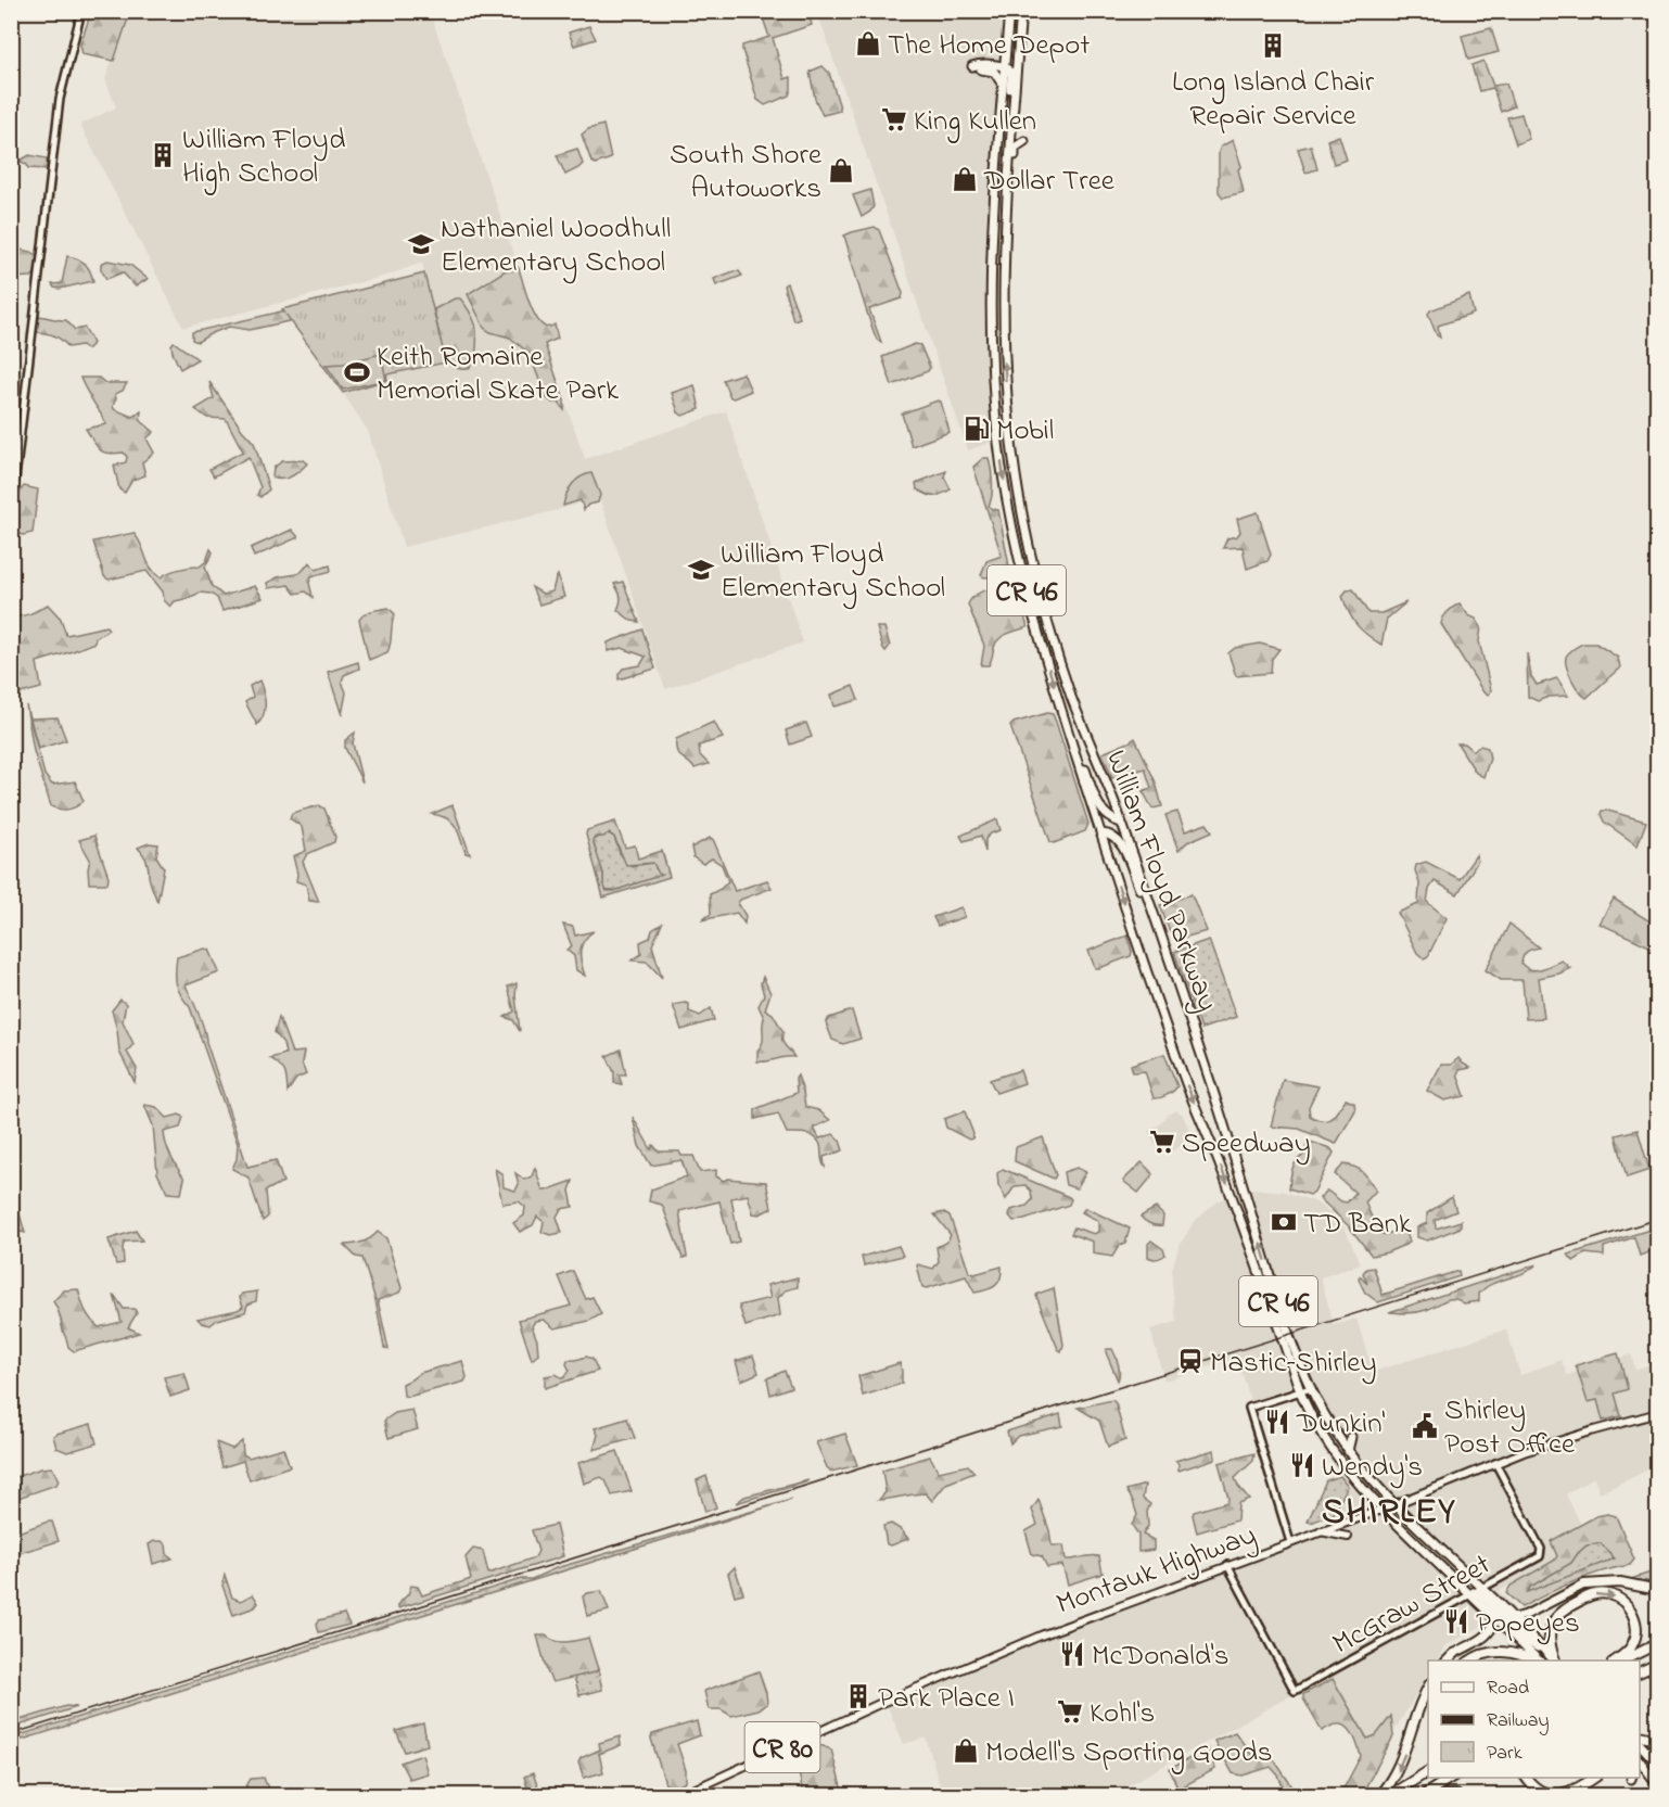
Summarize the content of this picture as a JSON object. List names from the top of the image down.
{
  "streets": {
    "highway": ["CR 46", "William Floyd Parkway"],
    "main road": ["Montauk Highway", "McGraw Street", "CR 80"]
  },
  "crossings": [
    ["William Floyd Parkway", "Montauk Highway"],
    ["William Floyd Parkway", "McGraw Street"],
    ["Montauk Highway", "McGraw Street"]
  ],
  "districts": ["SHIRLEY"],
  "places": {
    "shop": [
      "The Home Depot",
      "South Shore Autoworks",
      "Dollar Tree",
      "Modell's Sporting Goods"
    ],
    "building": ["Long Island Chair Repair Service", "William Floyd High School", "Park Place I"],
    "supermarket": ["King Kullen", "Speedway", "Kohl's"],
    "school or university": ["Nathaniel Woodhull Elementary School", "William Floyd Elementary School"],
    "sports": ["Keith Romaine Memorial Skate Park"],
    "fuel station": ["Mobil"],
    "bank": ["TD Bank"],
    "station": ["Mastic–Shirley"],
    "restaurant": [
      "Dunkin'",
      "Wendy's",
      "Popeyes",
      "McDonald's"
    ],
    "public building": ["Shirley Post Office"]
  },
  "legend": ["Road", "Railway", "Park"]
}
